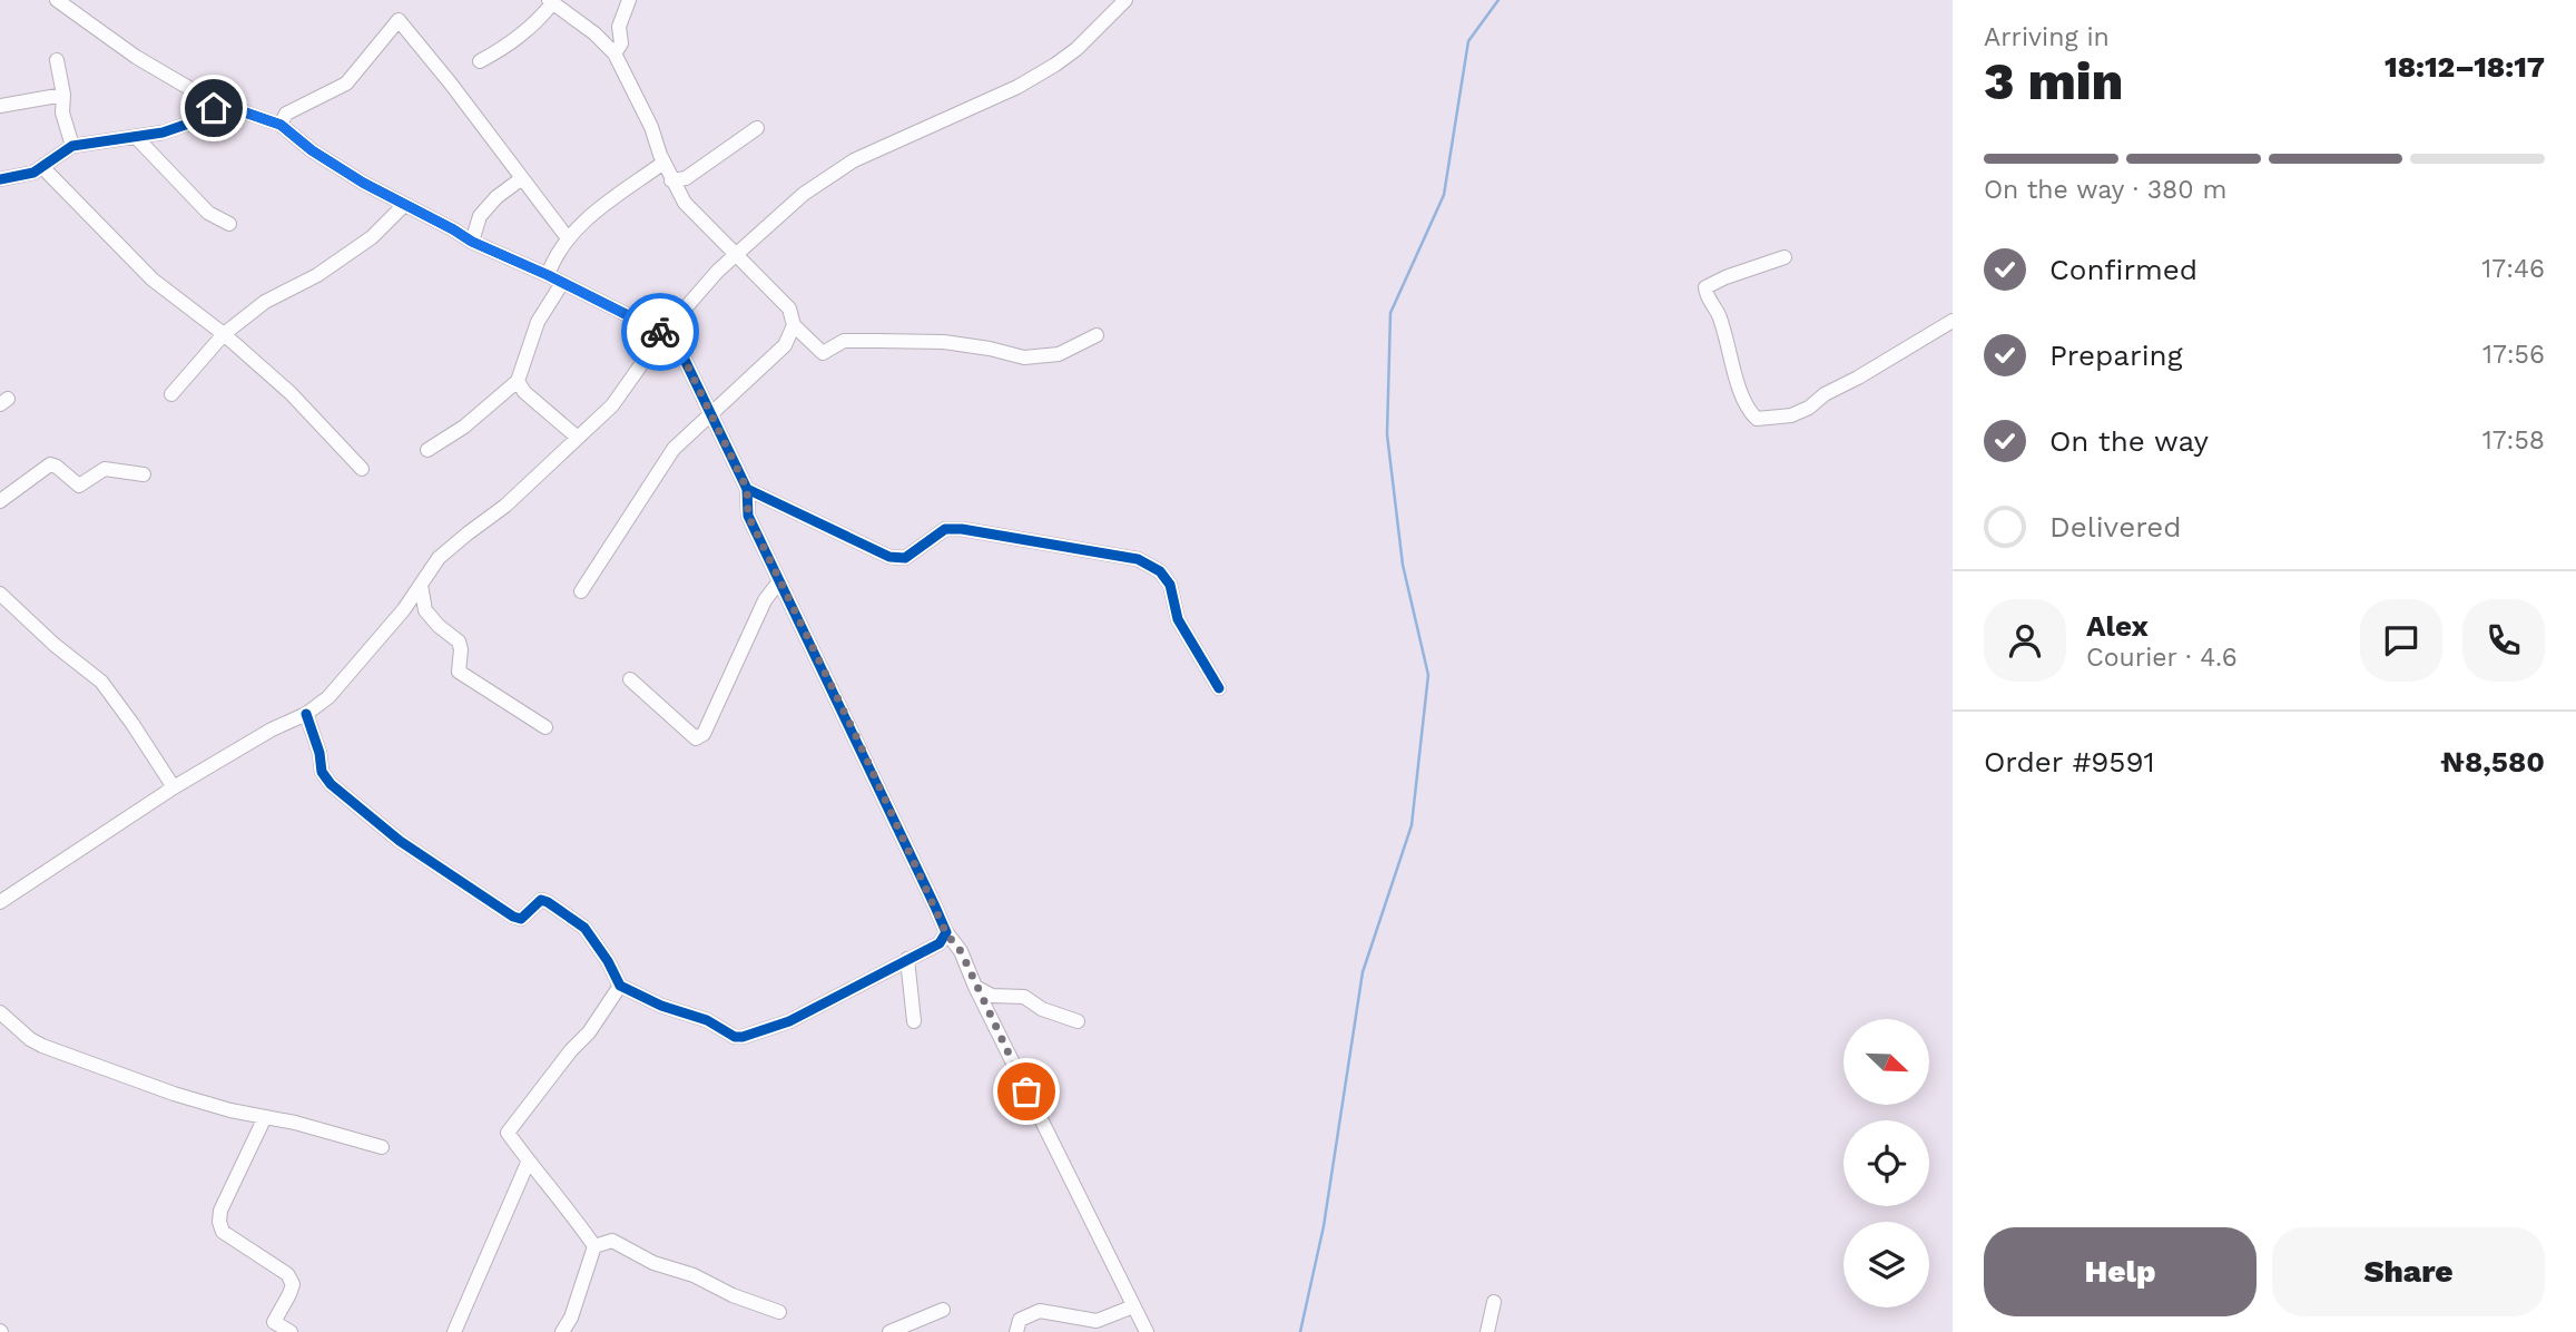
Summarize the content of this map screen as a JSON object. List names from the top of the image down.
{
  "north": "bottom right",
  "page": {
    "heading": ["3 min", "Arriving in", "18:12–18:17"],
    "panel": [
      "Alex",
      "Courier · 4.6",
      "Order #9591",
      "₦8,580"
    ],
    "bar": "On the way · 380 m",
    "list": [
      ["Confirmed", "17:46"],
      ["Preparing", "17:56"],
      ["On the way", "17:58"],
      "Delivered"
    ],
    "buttons": ["Help", "Share"]
  }
}
